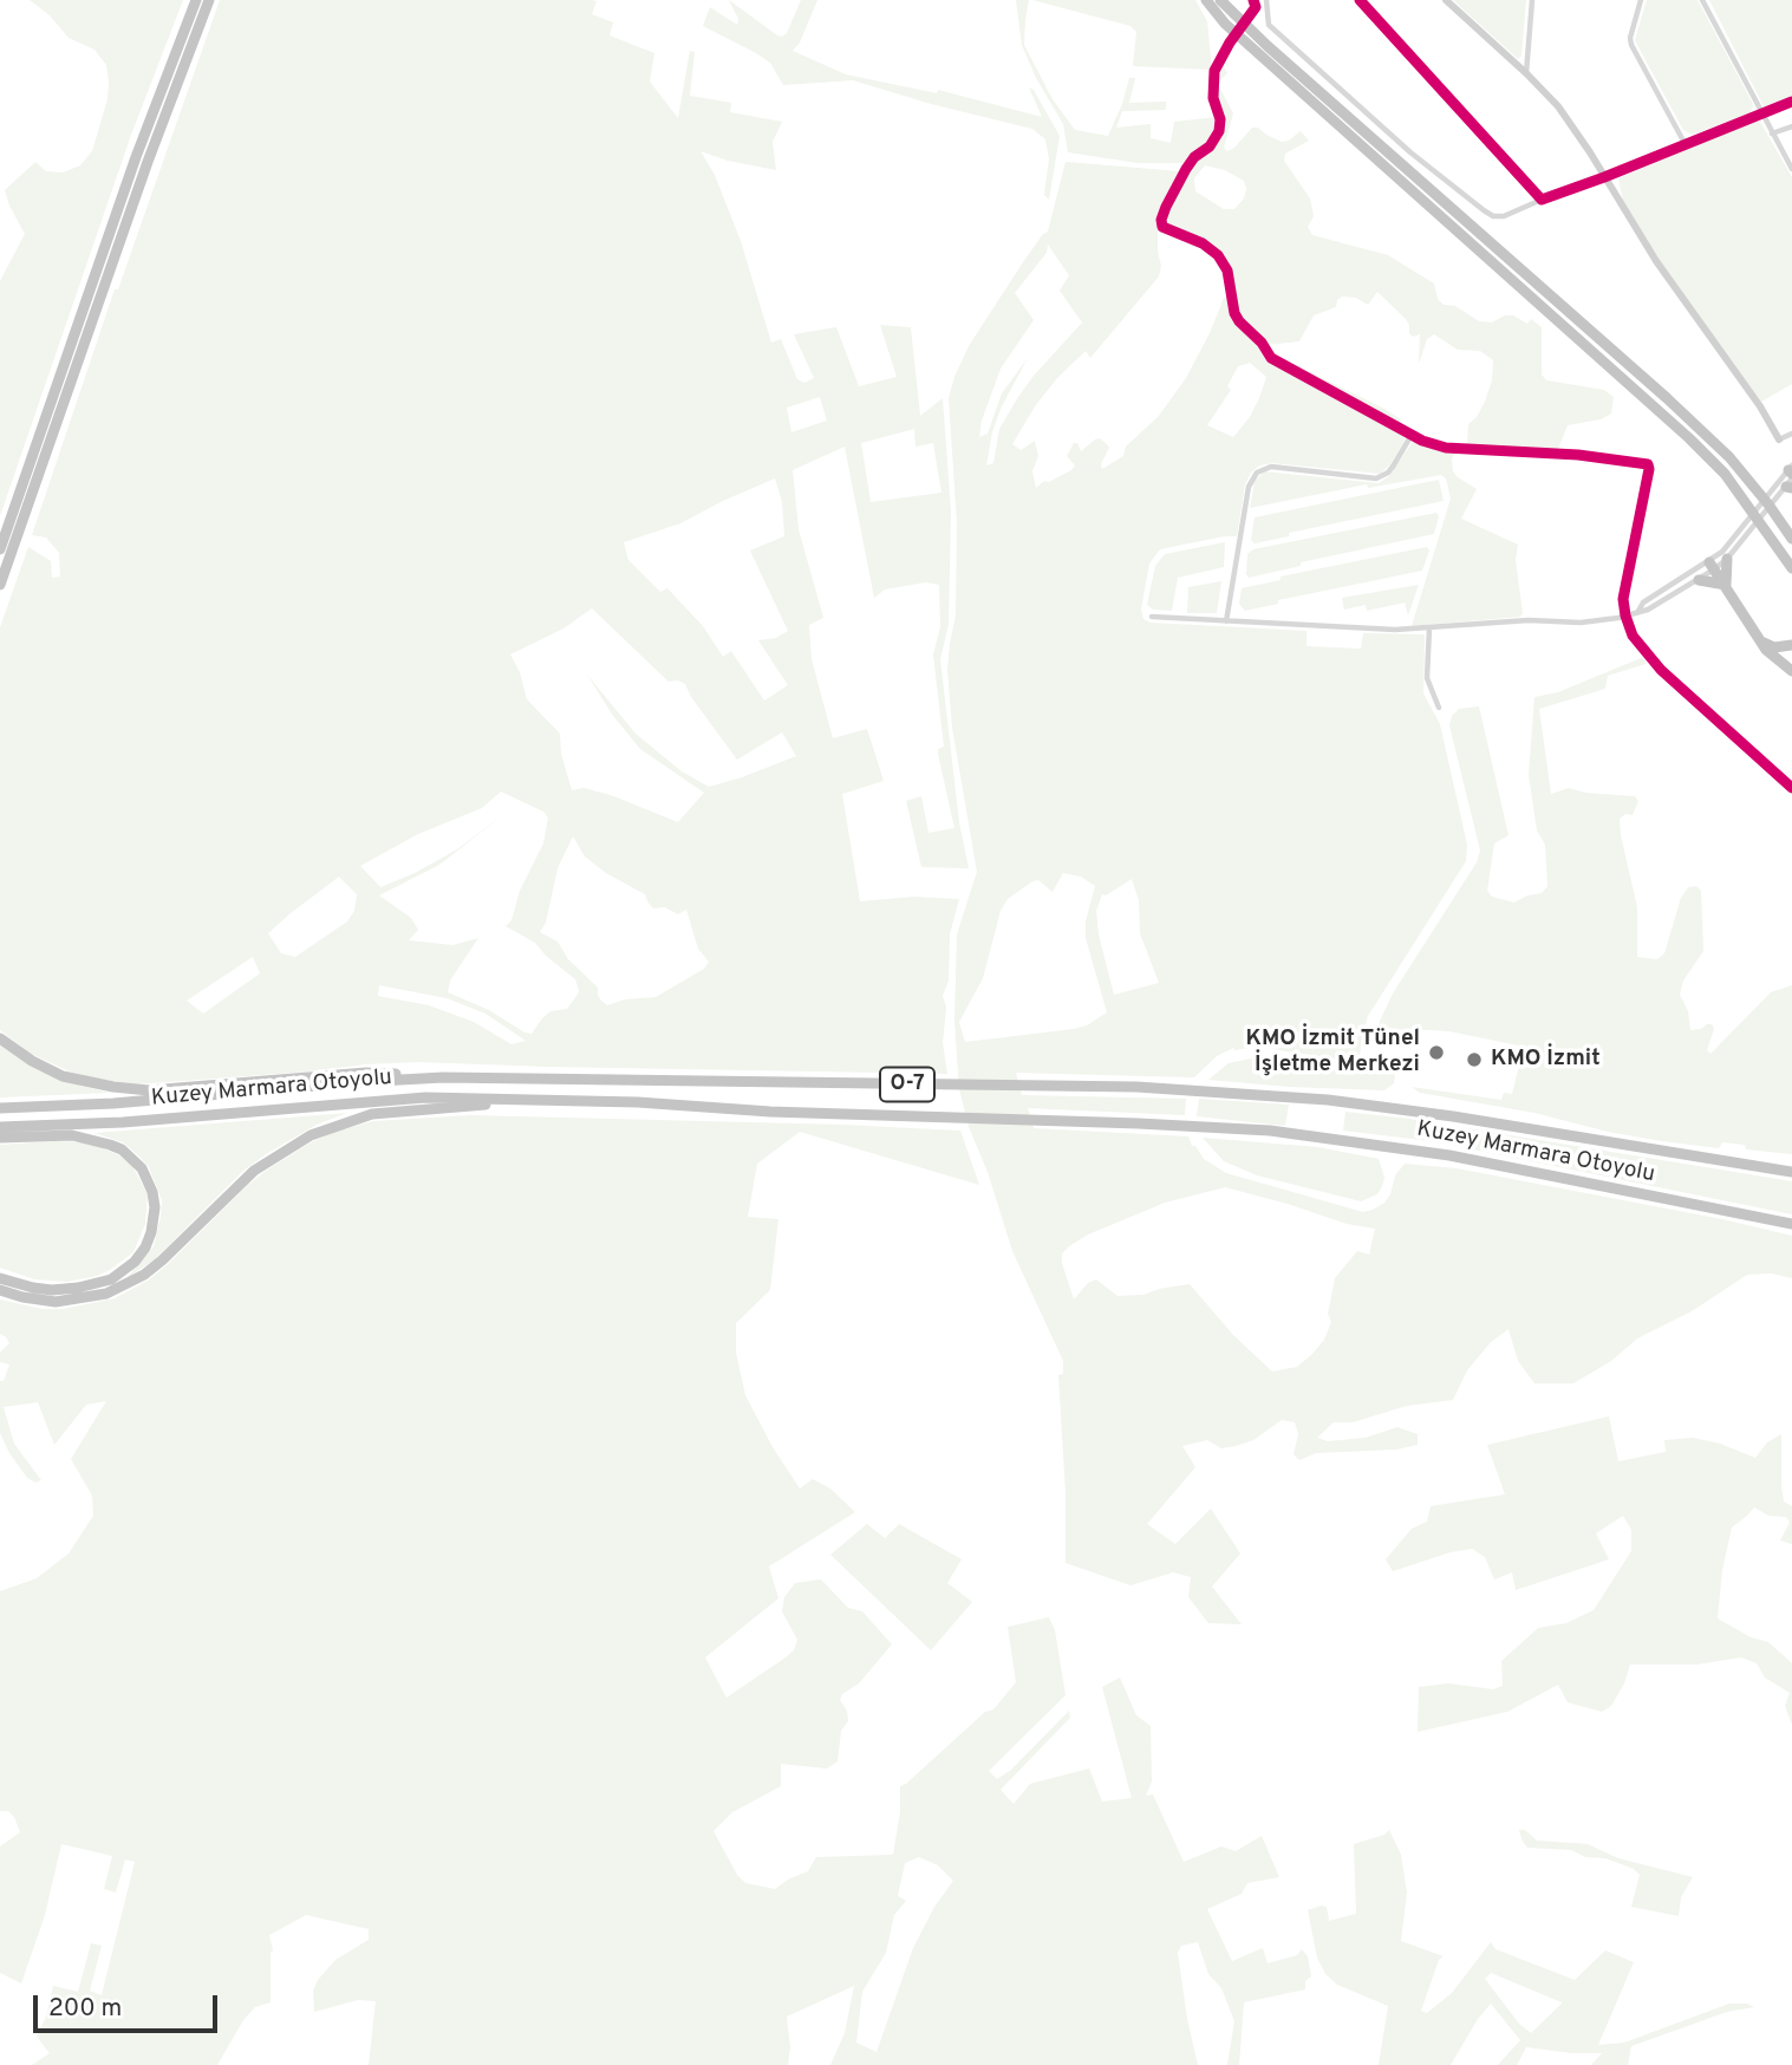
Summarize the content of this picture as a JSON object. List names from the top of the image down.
{
  "streets": {
    "highway": ["O-7", "Kuzey Marmara Otoyolu"]
  },
  "places": ["KMO İzmit Tünel İşletme Merkezi", "KMO İzmit"],
  "scale_bar": "200 m"
}
